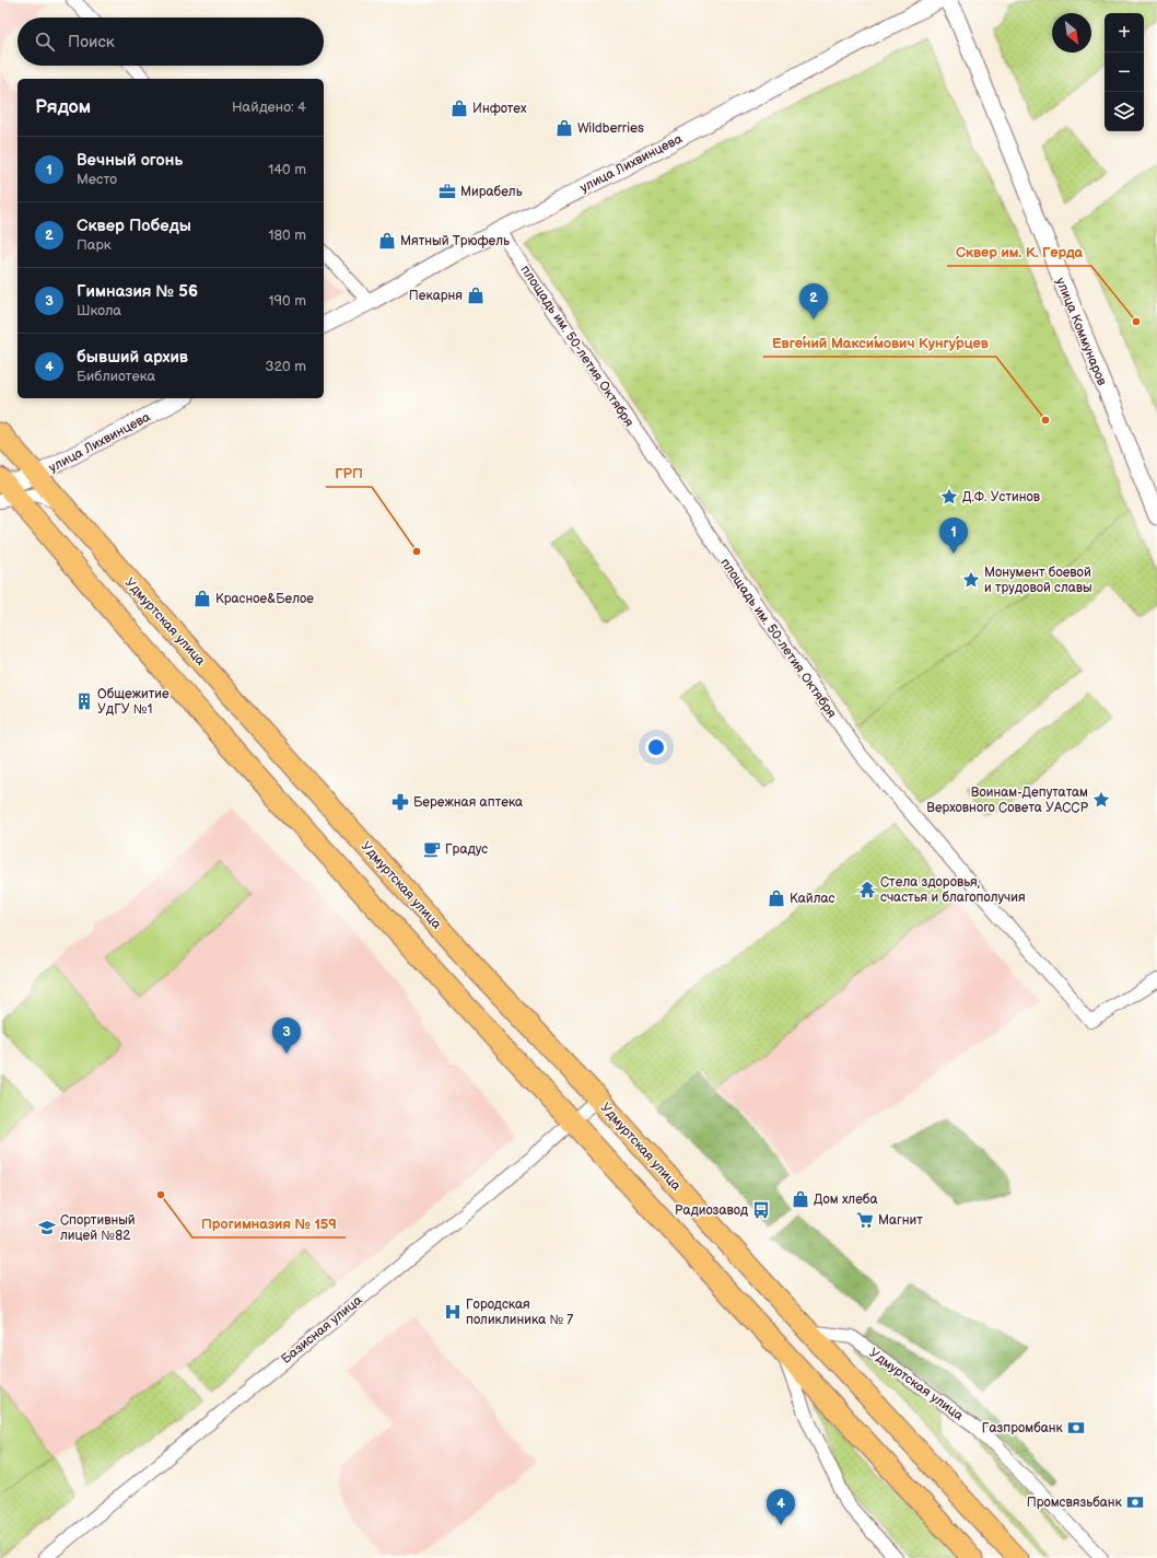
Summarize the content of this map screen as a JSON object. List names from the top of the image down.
{
  "streets": {
    "main road": ["Удмуртская улица"],
    "street": [
      "улица Лихвинцева",
      "улица Коммунаров",
      "площадь им. 50-летия Октября",
      "Базисная улица"
    ]
  },
  "crossings": [
    ["улица Лихвинцева", "площадь им. 50-летия Октября"],
    ["улица Лихвинцева", "Удмуртская улица"],
    ["Удмуртская улица", "Базисная улица"]
  ],
  "places": {
    "shop": [
      "Инфотех",
      "Wildberries",
      "Мятный Трюфель",
      "Пекарня",
      "Красное&Белое",
      "Кайлас",
      "Дом хлеба"
    ],
    "office": ["Мирабель"],
    "other": [
      "Сквер им. К. Герда",
      "Евге́ний Макси́мович Кунгу́рцев",
      "ГРП",
      "Прогимназия № 159"
    ],
    "place": ["Д.Ф. Устинов", "Монумент боевой и трудовой славы", "Воинам-Депутатам Верховного Совета УАССР"],
    "building": ["Общежитие УдГУ №1"],
    "pharmacy": ["Бережная аптека"],
    "cafe": ["Градус"],
    "temple": ["Стела здоровья, счастья и благополучия"],
    "bus stop": ["Радиозавод"],
    "supermarket": ["Магнит"],
    "school or university": ["Спортивный лицей №82"],
    "hospital": ["Городская поликлиника № 7"],
    "bank": ["Газпромбанк", "Промсвязьбанк"]
  },
  "north": "bottom right",
  "page": {
    "map_buttons": ["+", "−"],
    "search": "Поиск",
    "heading": ["Рядом", "Найдено: 4"],
    "list": [
      {
        "mark": "1",
        "name": "Вечный огонь",
        "note": "Место",
        "value": "140 m"
      },
      {
        "mark": "2",
        "name": "Сквер Победы",
        "note": "Парк",
        "value": "180 m"
      },
      {
        "mark": "3",
        "name": "Гимназия № 56",
        "note": "Школа",
        "value": "190 m"
      },
      {
        "mark": "4",
        "name": "бывший архив",
        "note": "Библиотека",
        "value": "320 m"
      }
    ],
    "pins": [
      "2",
      "1",
      "3",
      "4"
    ]
  }
}
